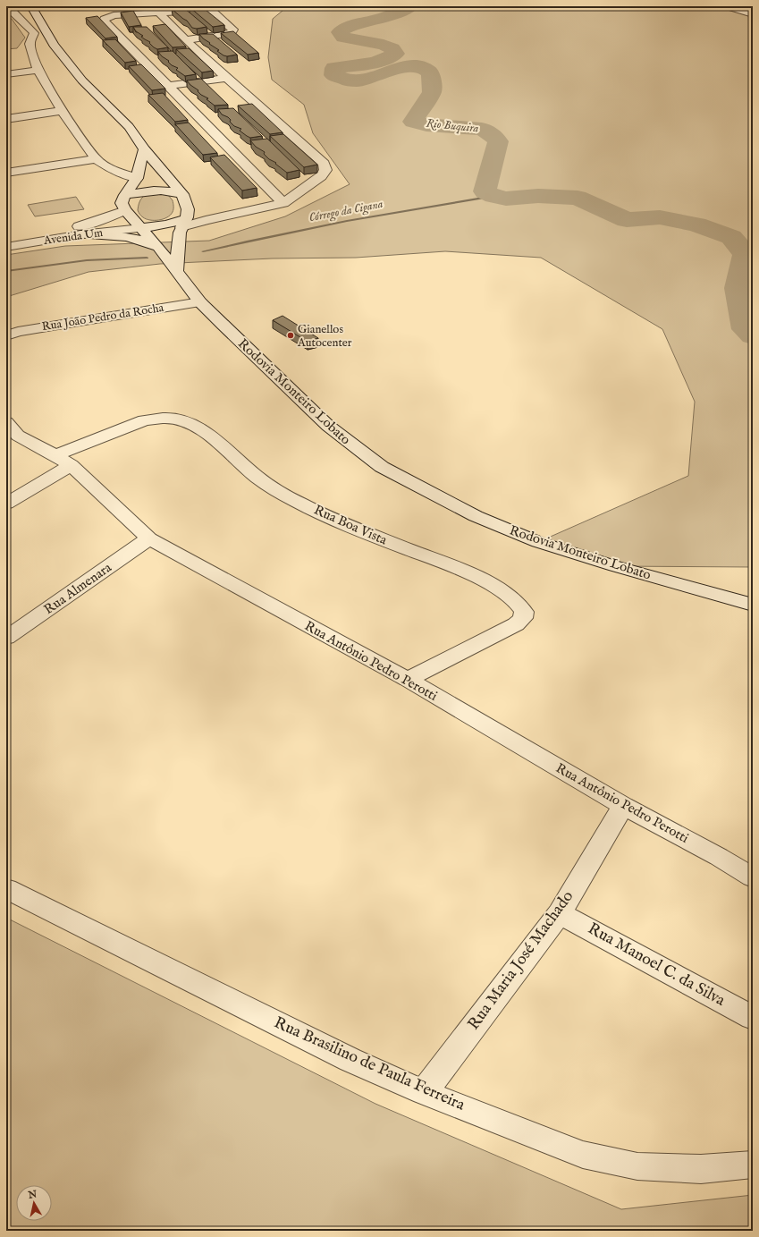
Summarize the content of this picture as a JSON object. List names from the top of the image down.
{
  "streets": {
    "street": [
      "Avenida Um",
      "Rua João Pedro da Rocha",
      "Rodovia Monteiro Lobato",
      "Rua Boa Vista",
      "Rua Almenara",
      "Rua Antônio Pedro Perotti",
      "Rua Maria José Machado",
      "Rua Manoel C. da Silva",
      "Rua Brasilino de Paula Ferreira"
    ]
  },
  "crossings": [
    ["Avenida Um", "Rodovia Monteiro Lobato"],
    ["Rua João Pedro da Rocha", "Rodovia Monteiro Lobato"],
    ["Rua Boa Vista", "Rua Antônio Pedro Perotti"],
    ["Rua Almenara", "Rua Antônio Pedro Perotti"],
    ["Rua Antônio Pedro Perotti", "Rua Maria José Machado"],
    ["Rua Maria José Machado", "Rua Manoel C. da Silva"],
    ["Rua Maria José Machado", "Rua Brasilino de Paula Ferreira"]
  ],
  "water": ["Rio Buquira", "Córrego da Cigana"],
  "places": ["Gianellos Autocenter"],
  "north": "top"
}
